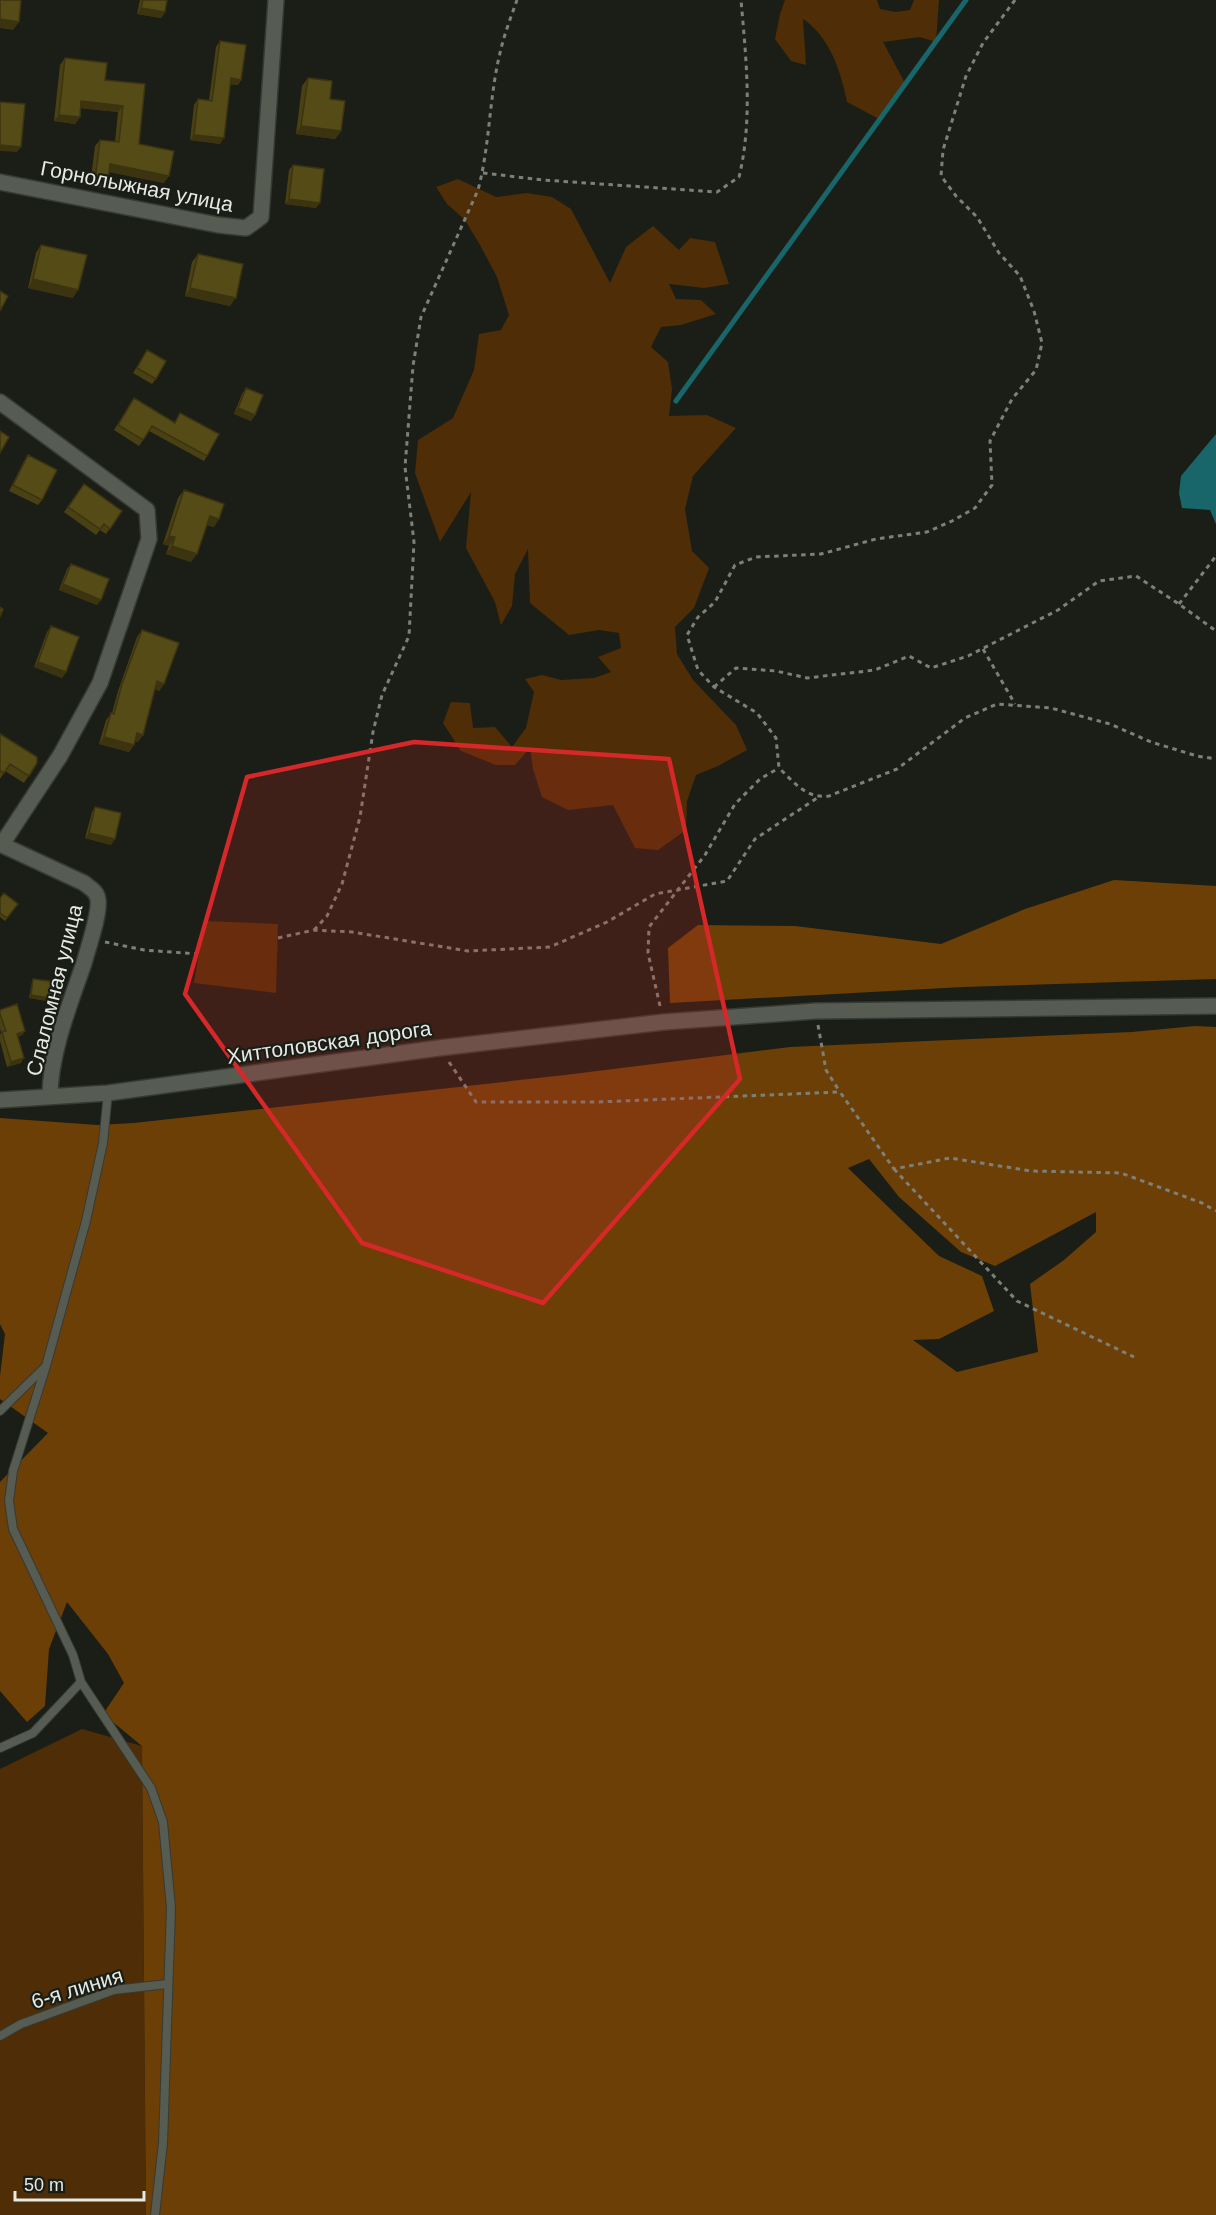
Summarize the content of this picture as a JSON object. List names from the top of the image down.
{
  "streets": {
    "street": ["Горнолыжная улица", "Слаломная улица", "Хиттоловская дорога"],
    "lane": ["6-я линия"]
  },
  "crossings": [
    ["Слаломная улица", "Хиттоловская дорога"]
  ],
  "scale_bar": "50 m"
}
